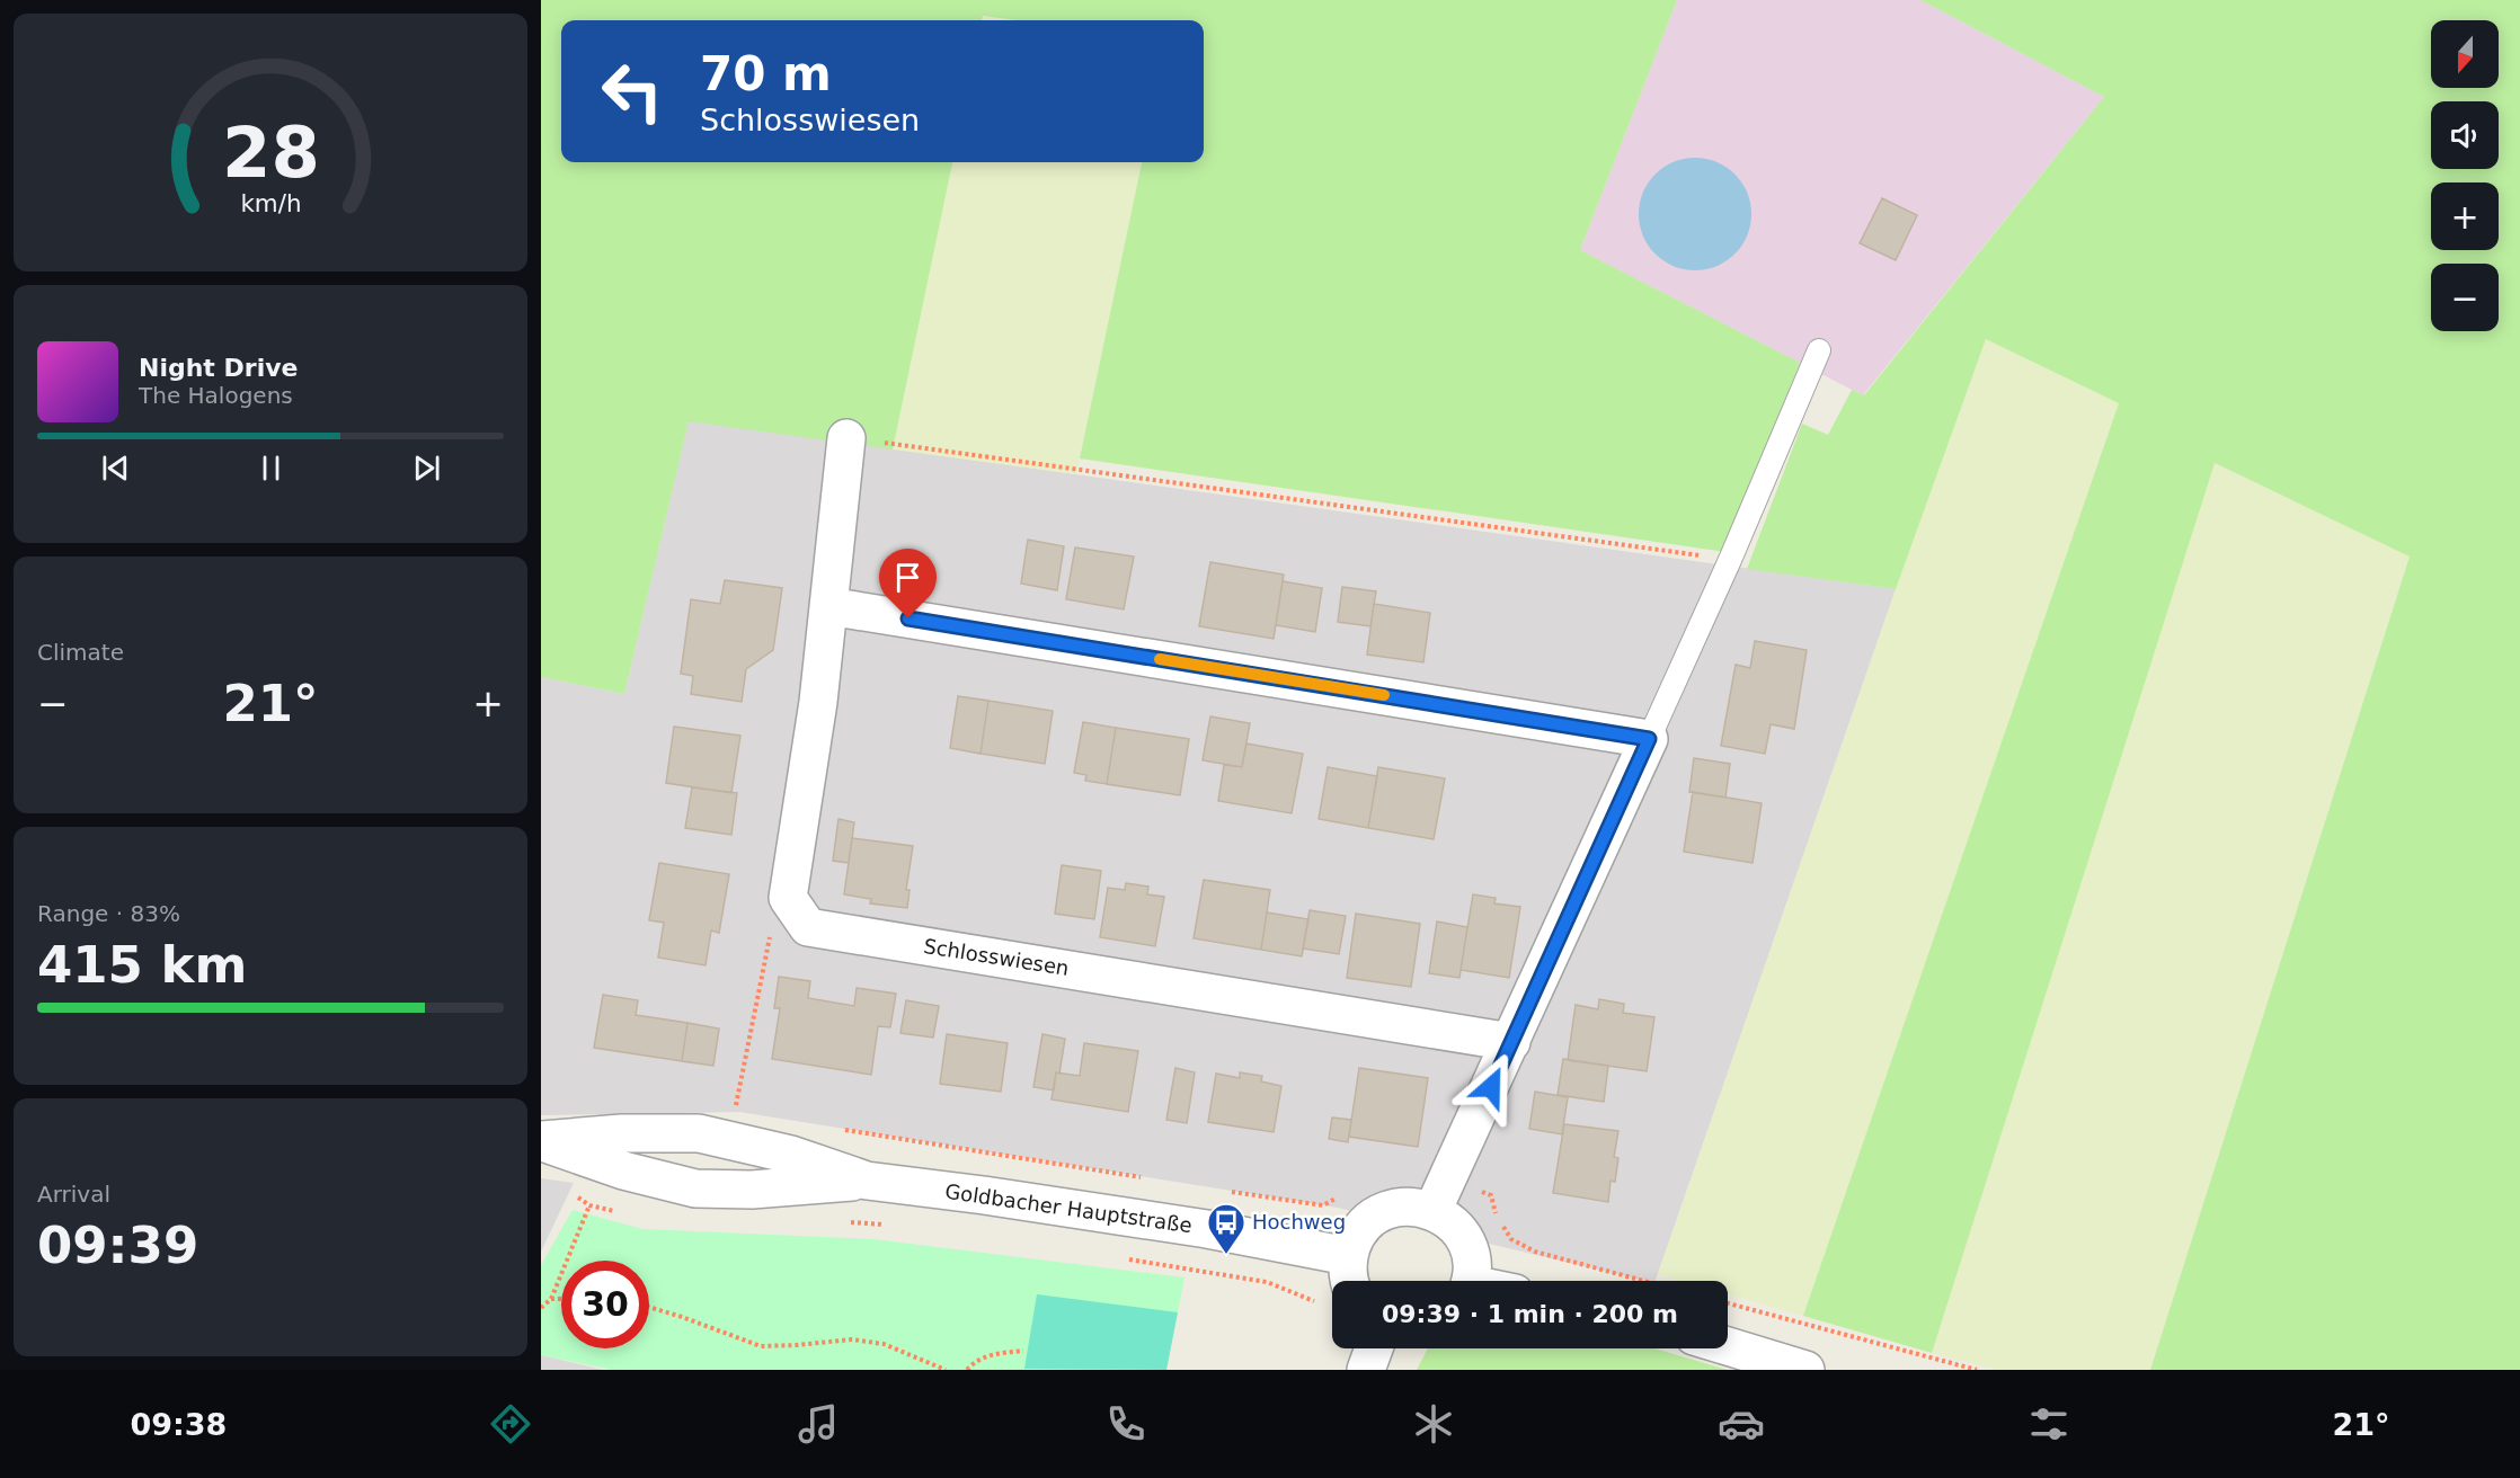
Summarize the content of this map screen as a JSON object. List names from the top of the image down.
{
  "streets": {
    "street": ["Schlosswiesen", "Goldbacher Hauptstraße"]
  },
  "places": {
    "bus stop": ["Hochweg"]
  },
  "north": "bottom",
  "page": {
    "map_buttons": ["+", "−"],
    "turn": ["70 m", "Schlosswiesen"],
    "song": ["Night Drive", "The Halogens"],
    "tile": [
      "Climate",
      ["Range · 83%", "415 km"],
      ["Arrival", "09:39"]
    ],
    "heat": ["−", "21°", "+"],
    "limit": "30",
    "trip": "09:39 · 1 min · 200 m",
    "tabs": ["09:38", "21°"],
    "gauge": ["28", "km/h"]
  }
}
